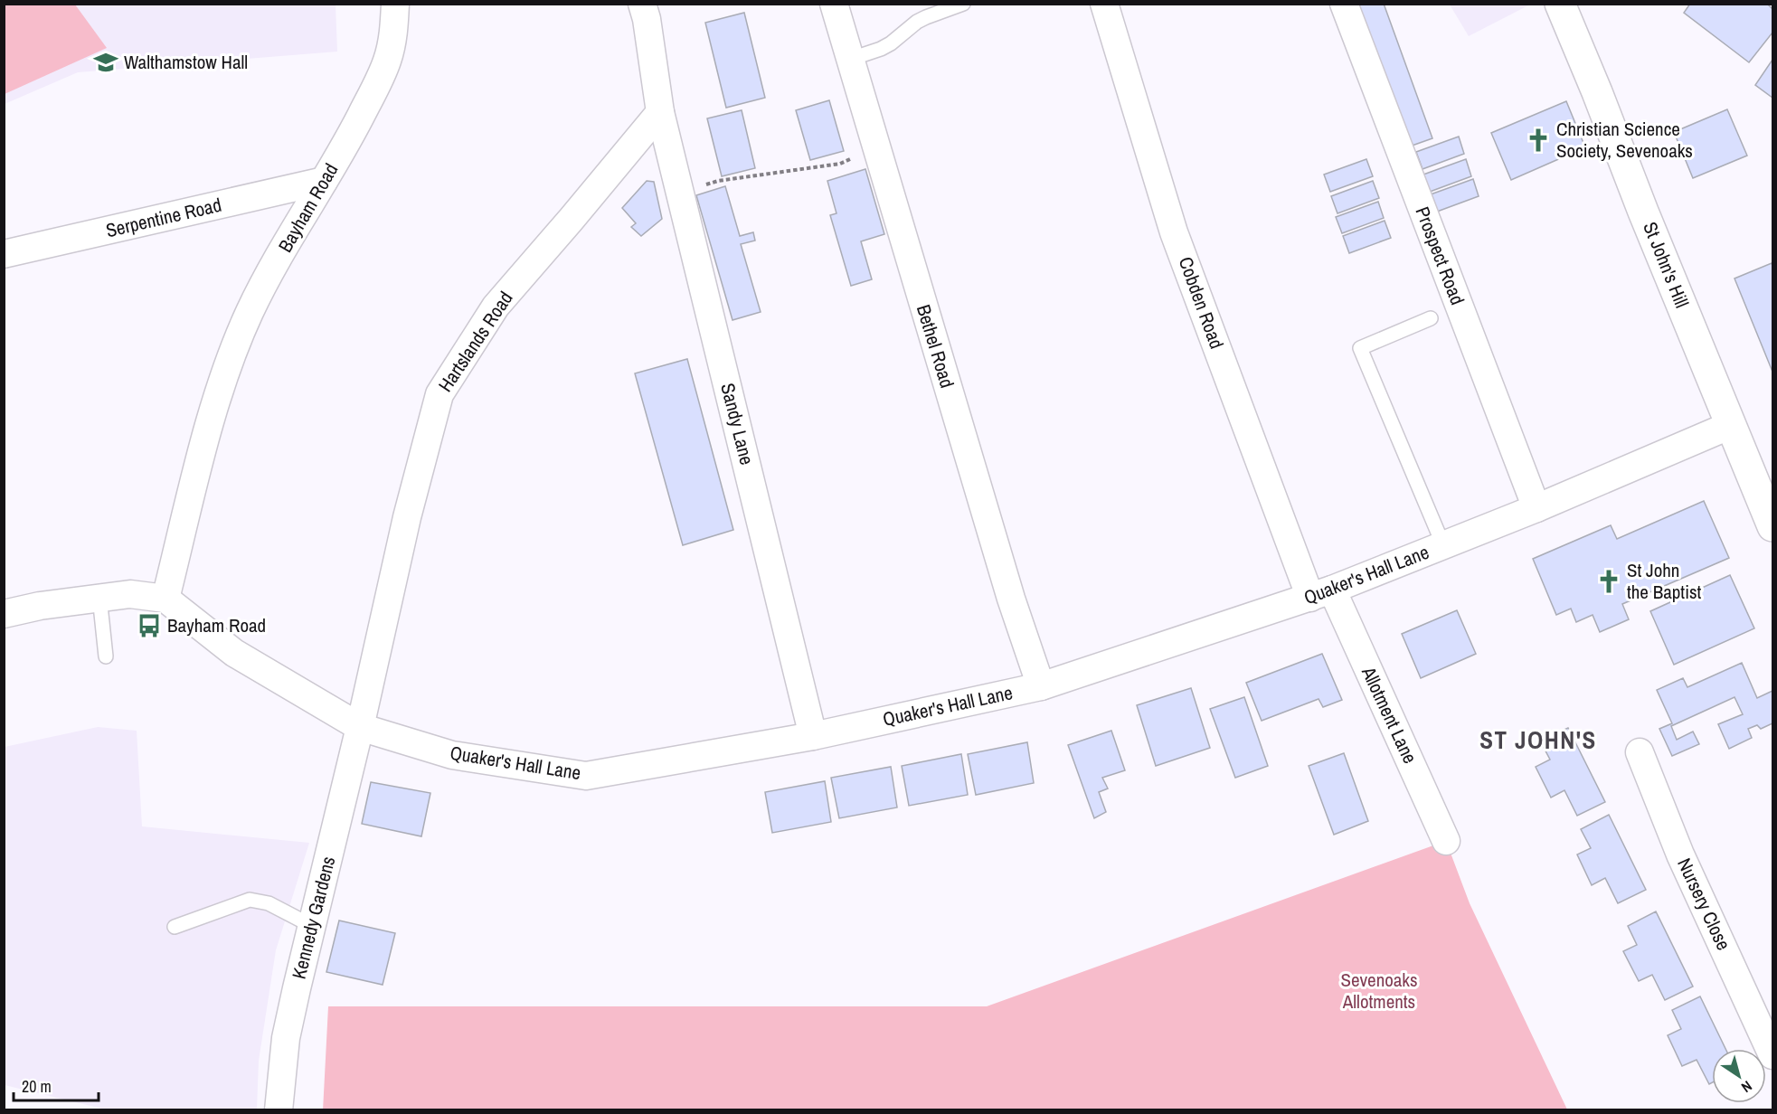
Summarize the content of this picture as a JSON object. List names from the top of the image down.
{
  "streets": {
    "main road": ["St John's Hill"],
    "street": [
      "Bayham Road",
      "Serpentine Road",
      "Prospect Road",
      "Cobden Road",
      "Hartslands Road",
      "Bethel Road",
      "Sandy Lane",
      "Quaker's Hall Lane",
      "Allotment Lane",
      "Nursery Close",
      "Kennedy Gardens"
    ]
  },
  "crossings": [
    ["Bayham Road", "Serpentine Road"],
    ["Bayham Road", "Quaker's Hall Lane"],
    ["Prospect Road", "Quaker's Hall Lane"],
    ["St John's Hill", "Quaker's Hall Lane"],
    ["Cobden Road", "Quaker's Hall Lane"],
    ["Cobden Road", "Allotment Lane"],
    ["Hartslands Road", "Sandy Lane"],
    ["Hartslands Road", "Quaker's Hall Lane"],
    ["Hartslands Road", "Kennedy Gardens"],
    ["Bethel Road", "Quaker's Hall Lane"],
    ["Sandy Lane", "Quaker's Hall Lane"],
    ["Quaker's Hall Lane", "Allotment Lane"],
    ["Quaker's Hall Lane", "Kennedy Gardens"]
  ],
  "districts": ["ST JOHN'S"],
  "parks": ["Sevenoaks Allotments"],
  "places": {
    "school or university": ["Walthamstow Hall"],
    "church": ["Christian Science Society, Sevenoaks", "St John the Baptist"],
    "bus stop": ["Bayham Road"]
  },
  "scale_bar": "20 m",
  "north": "bottom right"
}
